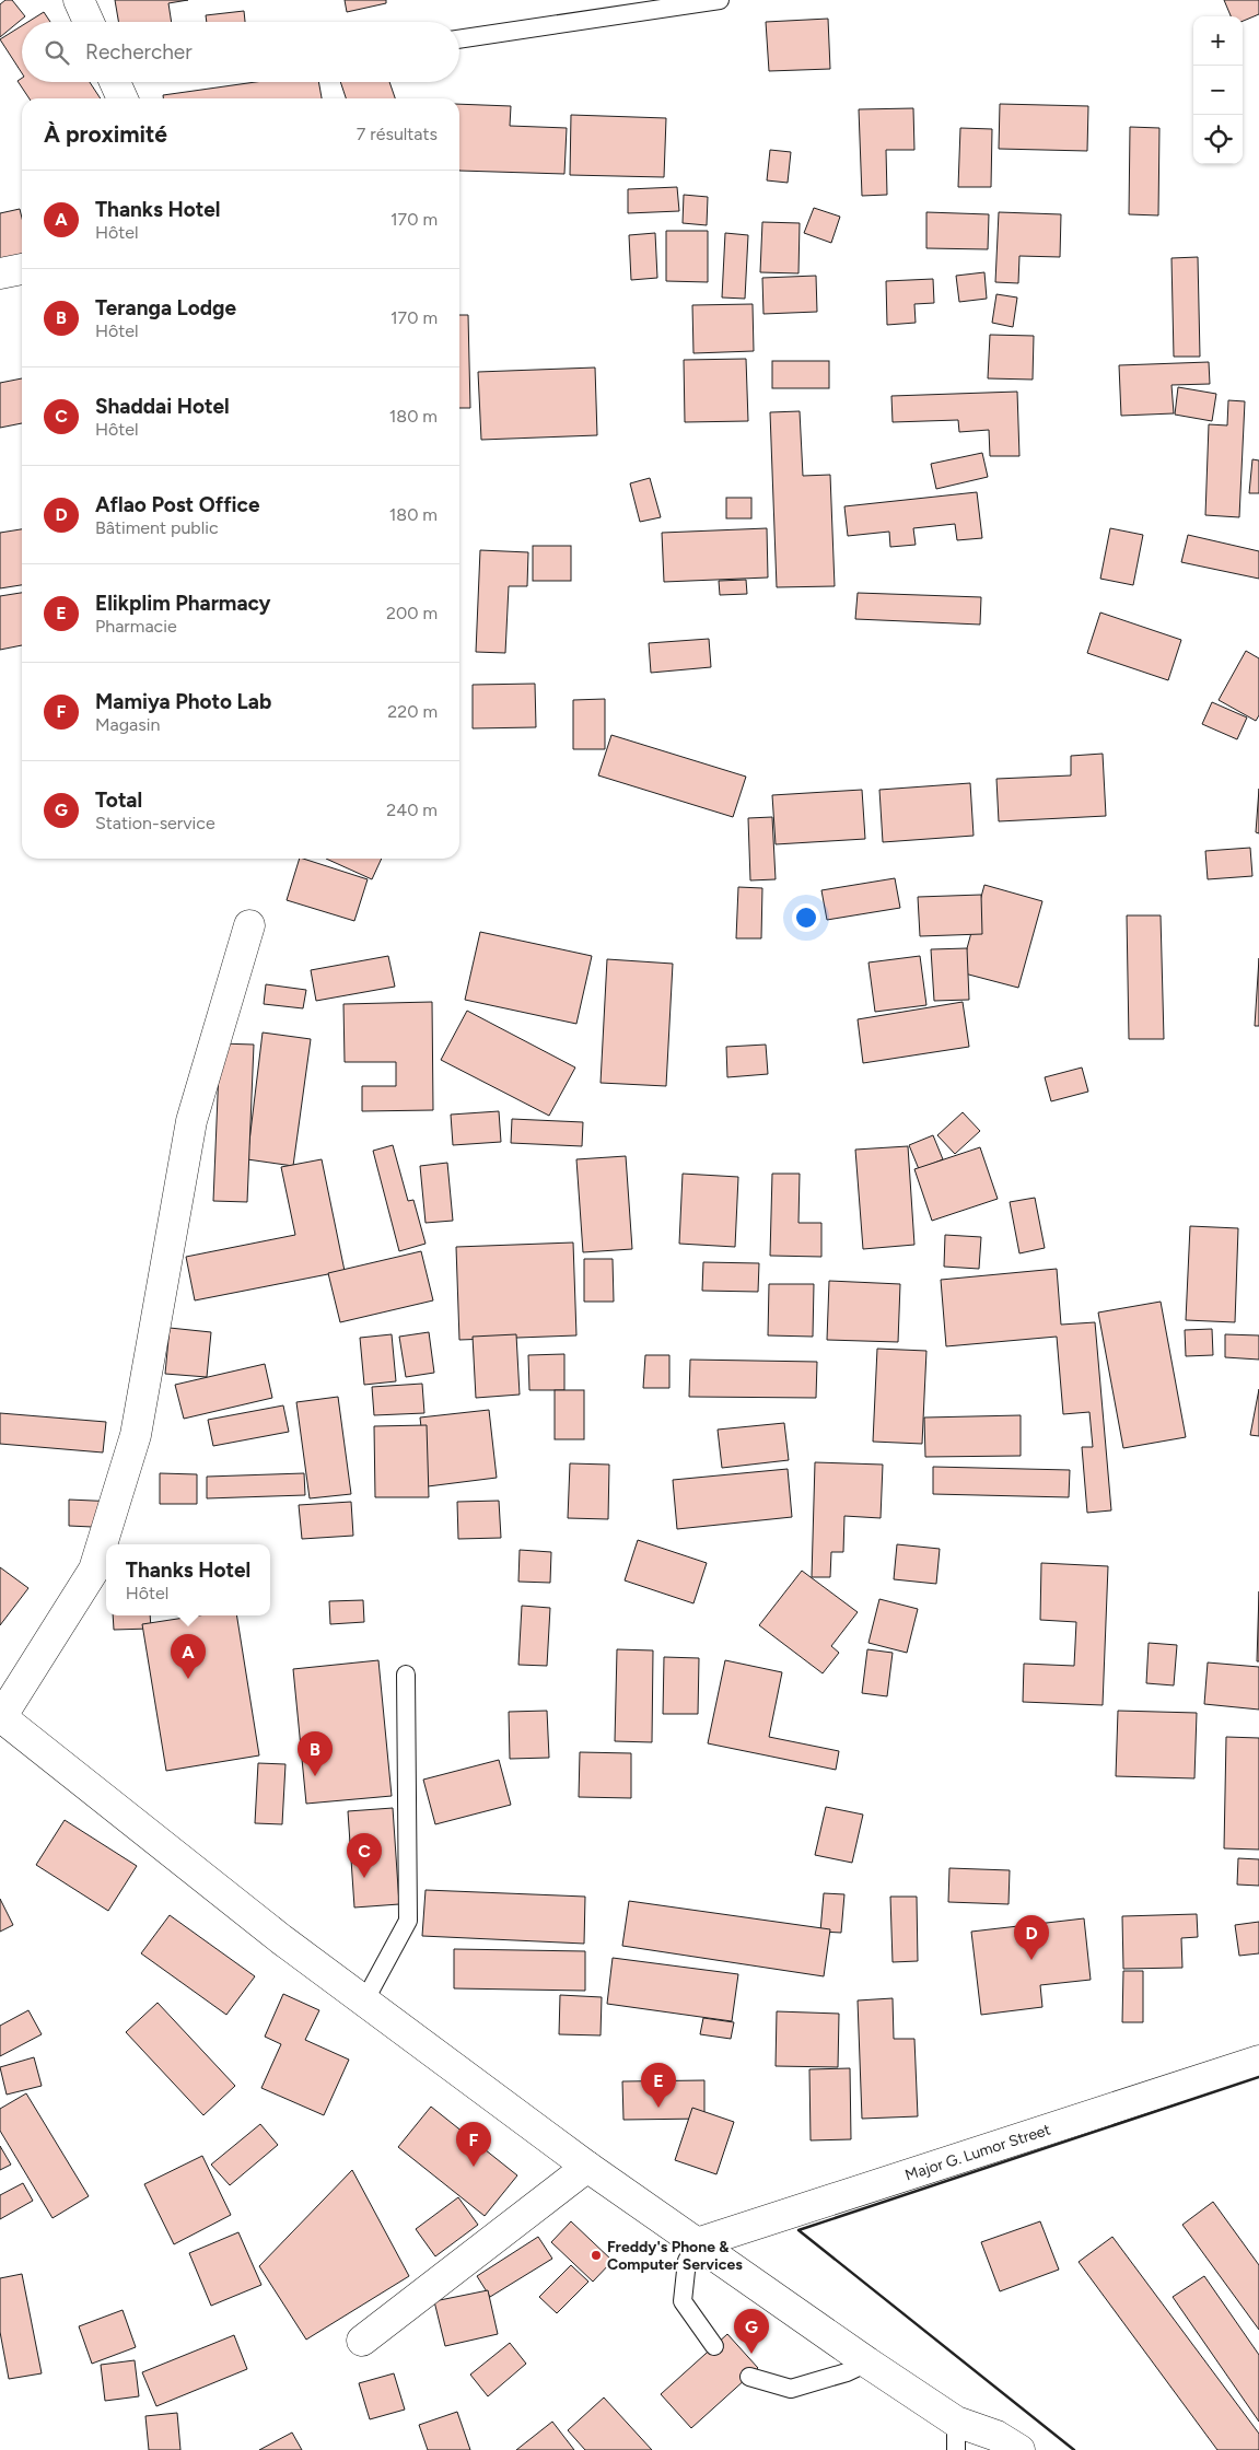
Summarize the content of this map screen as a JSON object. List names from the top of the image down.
{
  "streets": {
    "main road": ["Major G. Lumor Street"]
  },
  "places": ["Freddy's Phone & Computer Services"],
  "page": {
    "map_buttons": ["+", "−"],
    "search": "Rechercher",
    "heading": ["À proximité", "7 résultats"],
    "list": [
      {
        "mark": "A",
        "name": "Thanks Hotel",
        "note": "Hôtel",
        "value": "170 m"
      },
      {
        "mark": "B",
        "name": "Teranga Lodge",
        "note": "Hôtel",
        "value": "170 m"
      },
      {
        "mark": "C",
        "name": "Shaddai Hotel",
        "note": "Hôtel",
        "value": "180 m"
      },
      {
        "mark": "D",
        "name": "Aflao Post Office",
        "note": "Bâtiment public",
        "value": "180 m"
      },
      {
        "mark": "E",
        "name": "Elikplim Pharmacy",
        "note": "Pharmacie",
        "value": "200 m"
      },
      {
        "mark": "F",
        "name": "Mamiya Photo Lab",
        "note": "Magasin",
        "value": "220 m"
      },
      {
        "mark": "G",
        "name": "Total",
        "note": "Station-service",
        "value": "240 m"
      }
    ],
    "popup": ["Thanks Hotel", "Hôtel"],
    "pins": [
      "A",
      "B",
      "C",
      "D",
      "E",
      "F",
      "G"
    ]
  }
}
